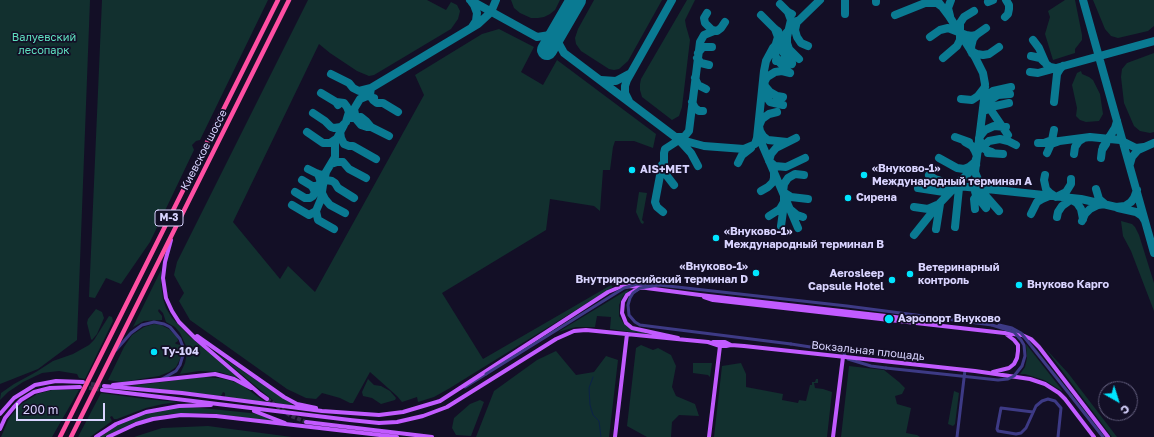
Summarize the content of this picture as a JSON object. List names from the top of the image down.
{
  "streets": {
    "highway": ["Киевское шоссе", "М-3"],
    "main road": ["Вокзальная площадь"]
  },
  "parks": ["Валуевский лесопарк"],
  "places": [
    "AIS+MET",
    "«Внуково-1» Международный терминал А",
    "Сирена",
    "«Внуково-1» Международный терминал B",
    "«Внуково-1» Внутрироссийский терминал D",
    "Ветеринарный контроль",
    "Aerosleep Capsule Hotel",
    "Внуково Карго",
    "Аэропорт Внуково",
    "Ту-104"
  ],
  "scale_bar": "200 m",
  "north": "bottom right"
}
